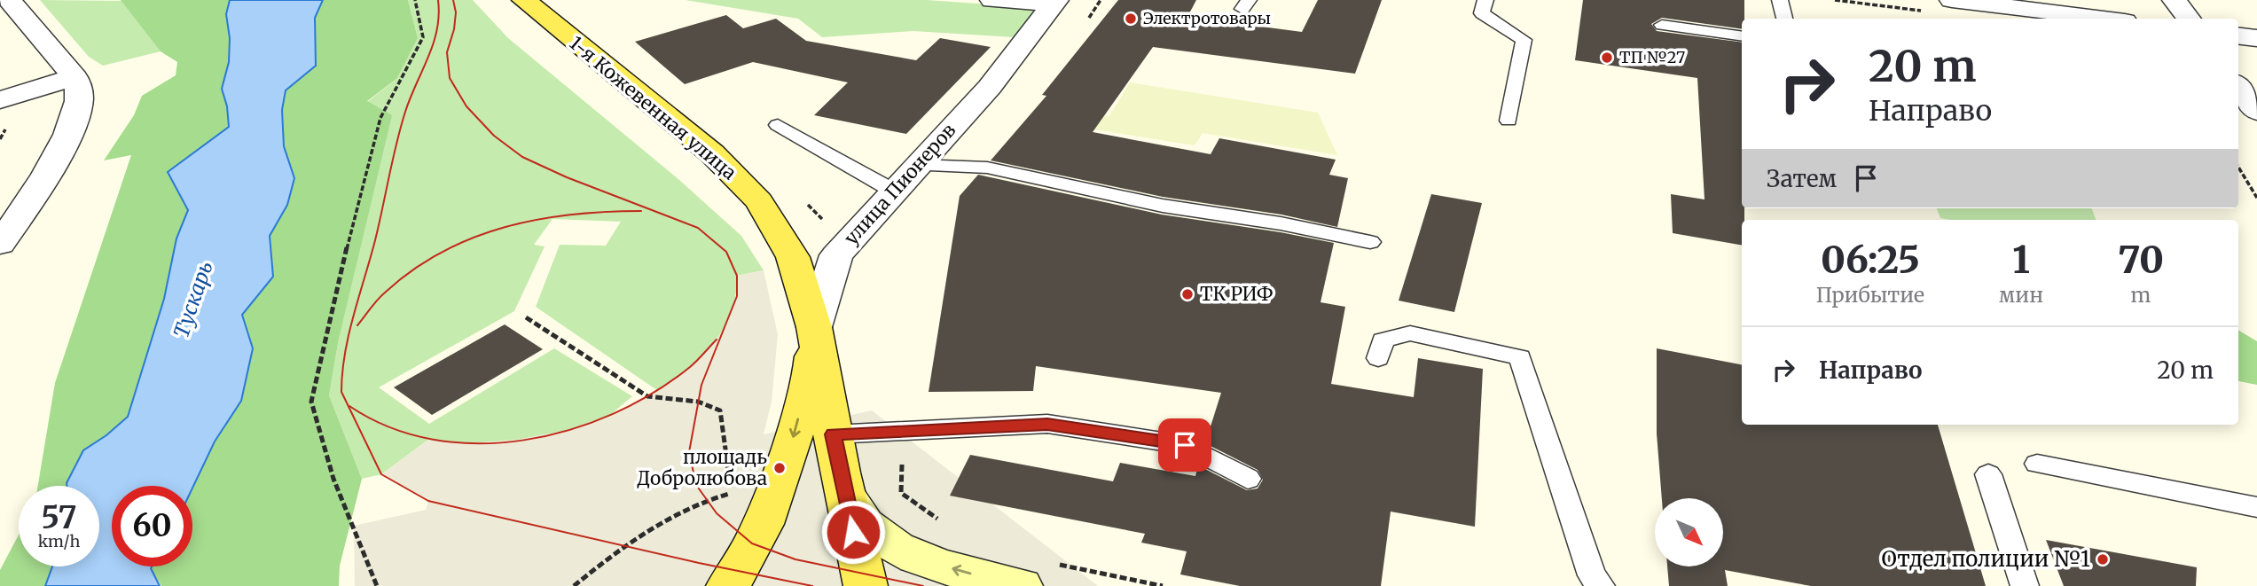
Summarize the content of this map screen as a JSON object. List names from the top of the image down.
{
  "streets": {
    "main road": ["1-я Кожевенная улица"],
    "street": ["улица Пионеров"]
  },
  "crossings": [
    ["1-я Кожевенная улица", "улица Пионеров"]
  ],
  "water": ["Тускарь"],
  "places": [
    "Электротовары",
    "ТП №27",
    "ТК РИФ",
    "площадь Добролюбова",
    "Отдел полиции №1"
  ],
  "north": "bottom right",
  "page": {
    "turn": ["20 m", "Направо"],
    "then": "Затем",
    "eta": [
      "06:25",
      "Прибытие",
      "1",
      "мин",
      "70",
      "m"
    ],
    "list": [
      {
        "name": "Направо",
        "value": "20 m"
      }
    ],
    "speed": "57 km/h",
    "limit": "60"
  }
}
